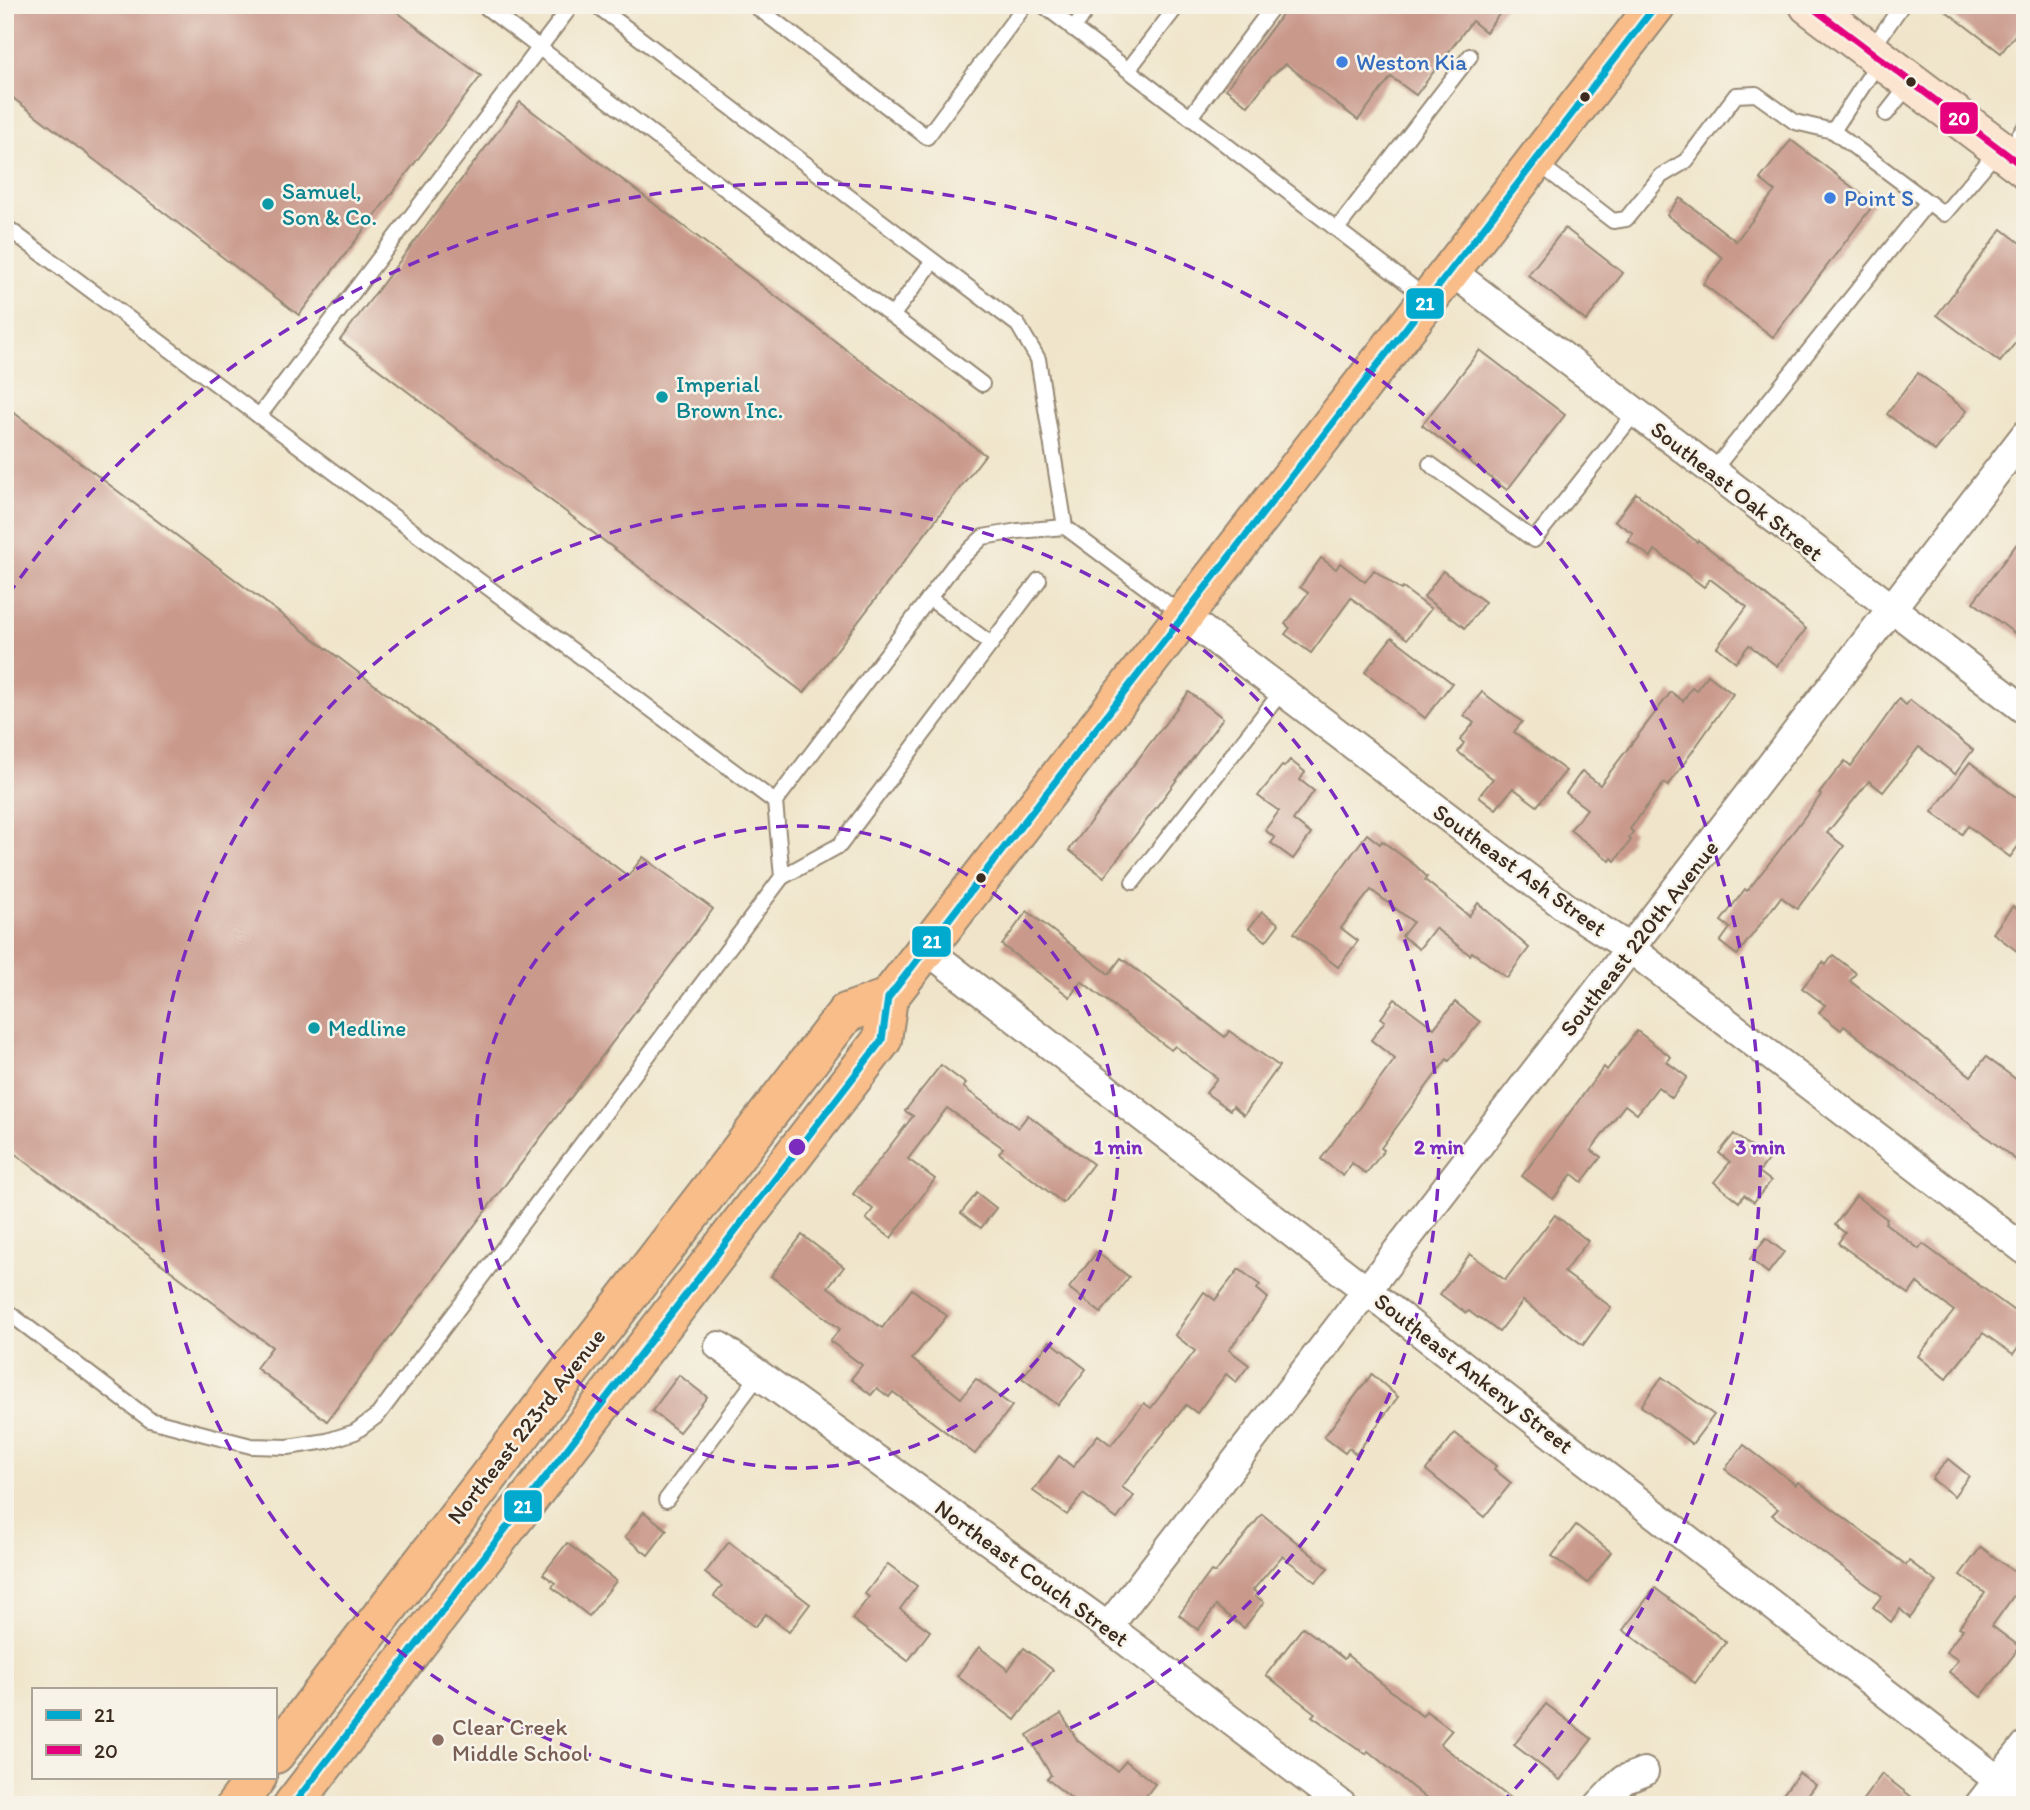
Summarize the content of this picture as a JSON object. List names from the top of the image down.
{
  "streets": {
    "main road": ["Northeast 223rd Avenue"],
    "street": [
      "Southeast Oak Street",
      "Southeast Ash Street",
      "Southeast 220th Avenue",
      "Southeast Ankeny Street",
      "Northeast Couch Street"
    ]
  },
  "crossings": [
    ["Southeast Oak Street", "Southeast 220th Avenue"],
    ["Southeast Ash Street", "Southeast 220th Avenue"],
    ["Southeast 220th Avenue", "Southeast Ankeny Street"],
    ["Southeast 220th Avenue", "Northeast Couch Street"]
  ],
  "places": [
    "Weston Kia",
    "Point S",
    "Samuel, Son & Co.",
    "Imperial Brown Inc.",
    "Medline",
    "Clear Creek Middle School"
  ],
  "lines": ["transit line 21", "transit line 20"],
  "legend": ["21", "20"],
  "rings": ["1 min", "2 min", "3 min"]
}
